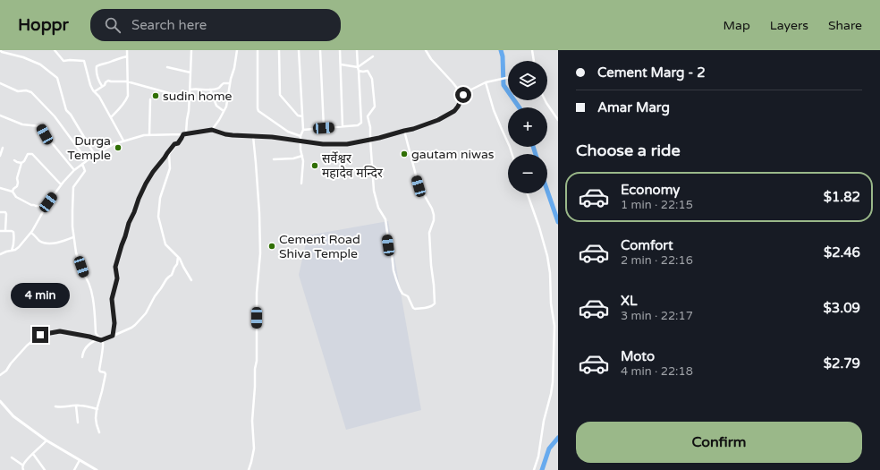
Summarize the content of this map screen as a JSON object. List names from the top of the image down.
{
  "places": [
    "sudin home",
    "Durga Temple",
    "gautam niwas",
    "सर्वेश्वर महादेव मन्दिर",
    "Cement Road Shiva Temple"
  ],
  "page": {
    "header": "Hoppr",
    "search": "Search here",
    "nav": ["Map", "Layers", "Share"],
    "banner": ["Cement Marg - 2", "Amar Marg"],
    "map_buttons": ["+", "−"],
    "heading": "Choose a ride",
    "list": [
      {
        "name": "Economy",
        "note": "1 min · 22:15",
        "value": "$1.82"
      },
      {
        "name": "Comfort",
        "note": "2 min · 22:16",
        "value": "$2.46"
      },
      {
        "name": "XL",
        "note": "3 min · 22:17",
        "value": "$3.09"
      },
      {
        "name": "Moto",
        "note": "4 min · 22:18",
        "value": "$2.79"
      }
    ],
    "bubble": "4 min",
    "buttons": "Confirm"
  }
}
